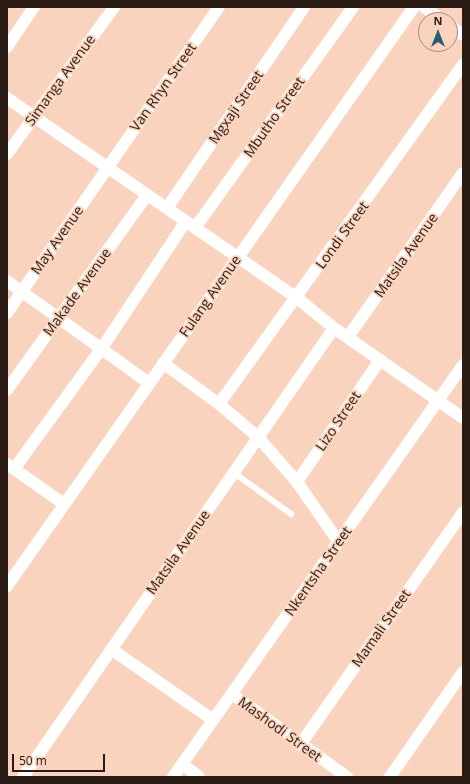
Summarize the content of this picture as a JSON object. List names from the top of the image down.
{
  "streets": {
    "street": [
      "Simanga Avenue",
      "Van Rhyn Street",
      "Mgxaji Street",
      "Mbutho Street",
      "Londi Street",
      "May Avenue",
      "Matsila Avenue",
      "Makade Avenue",
      "Fulang Avenue",
      "Lizo Street",
      "Nkentsha Street",
      "Mamali Street",
      "Mashodi Street"
    ]
  },
  "crossings": [
    ["Van Rhyn Street", "May Avenue"],
    ["Nkentsha Street", "Mashodi Street"],
    ["Mamali Street", "Mashodi Street"]
  ],
  "scale_bar": "50 m",
  "north": "top"
}
